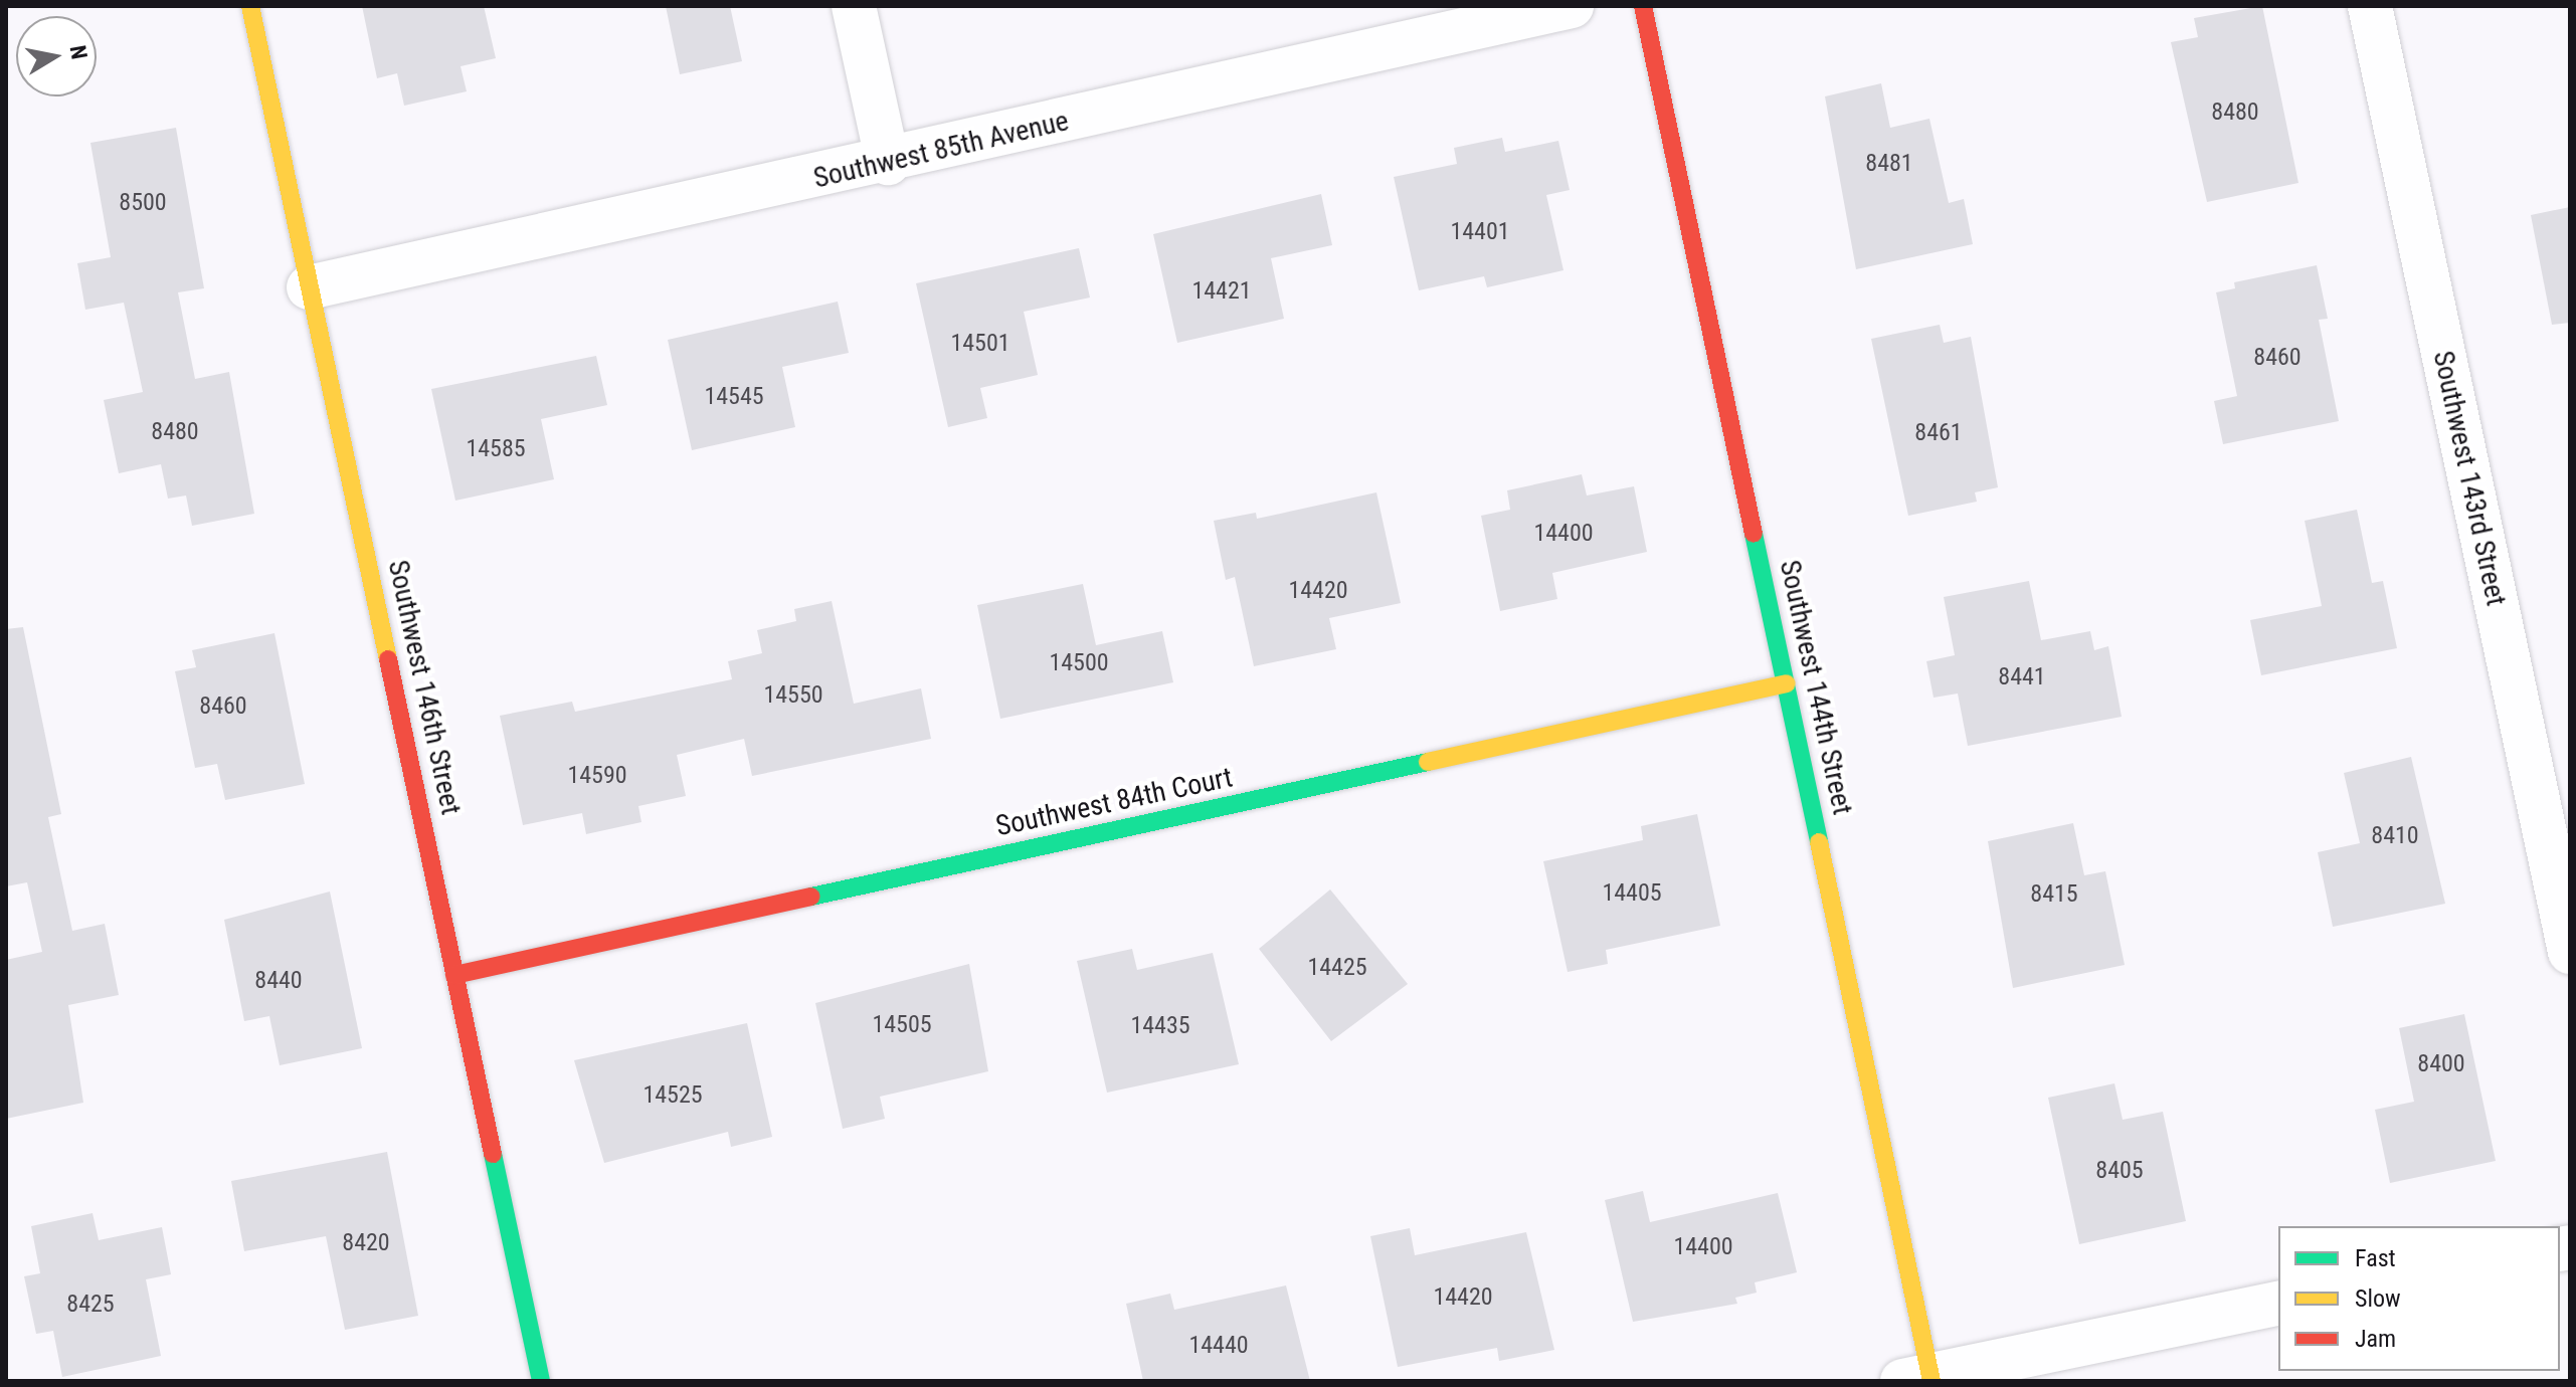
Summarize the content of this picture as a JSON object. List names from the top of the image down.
{
  "streets": {
    "street": [
      "Southwest 85th Avenue",
      "Southwest 143rd Street",
      "Southwest 146th Street",
      "Southwest 144th Street",
      "Southwest 84th Court"
    ]
  },
  "crossings": [
    ["Southwest 85th Avenue", "Southwest 146th Street"],
    ["Southwest 146th Street", "Southwest 84th Court"],
    ["Southwest 144th Street", "Southwest 84th Court"]
  ],
  "house_numbers": [
    "8480",
    "8481",
    "8500",
    "14401",
    "14421",
    "14501",
    "8460",
    "14545",
    "8480",
    "8461",
    "14585",
    "14400",
    "14420",
    "14500",
    "8441",
    "14550",
    "8460",
    "14590",
    "8410",
    "14405",
    "8415",
    "14425",
    "8440",
    "14505",
    "14435",
    "8400",
    "14525",
    "8405",
    "8420",
    "14400",
    "14420",
    "8425",
    "14440"
  ],
  "legend": ["Fast", "Slow", "Jam"],
  "north": "right"
}
